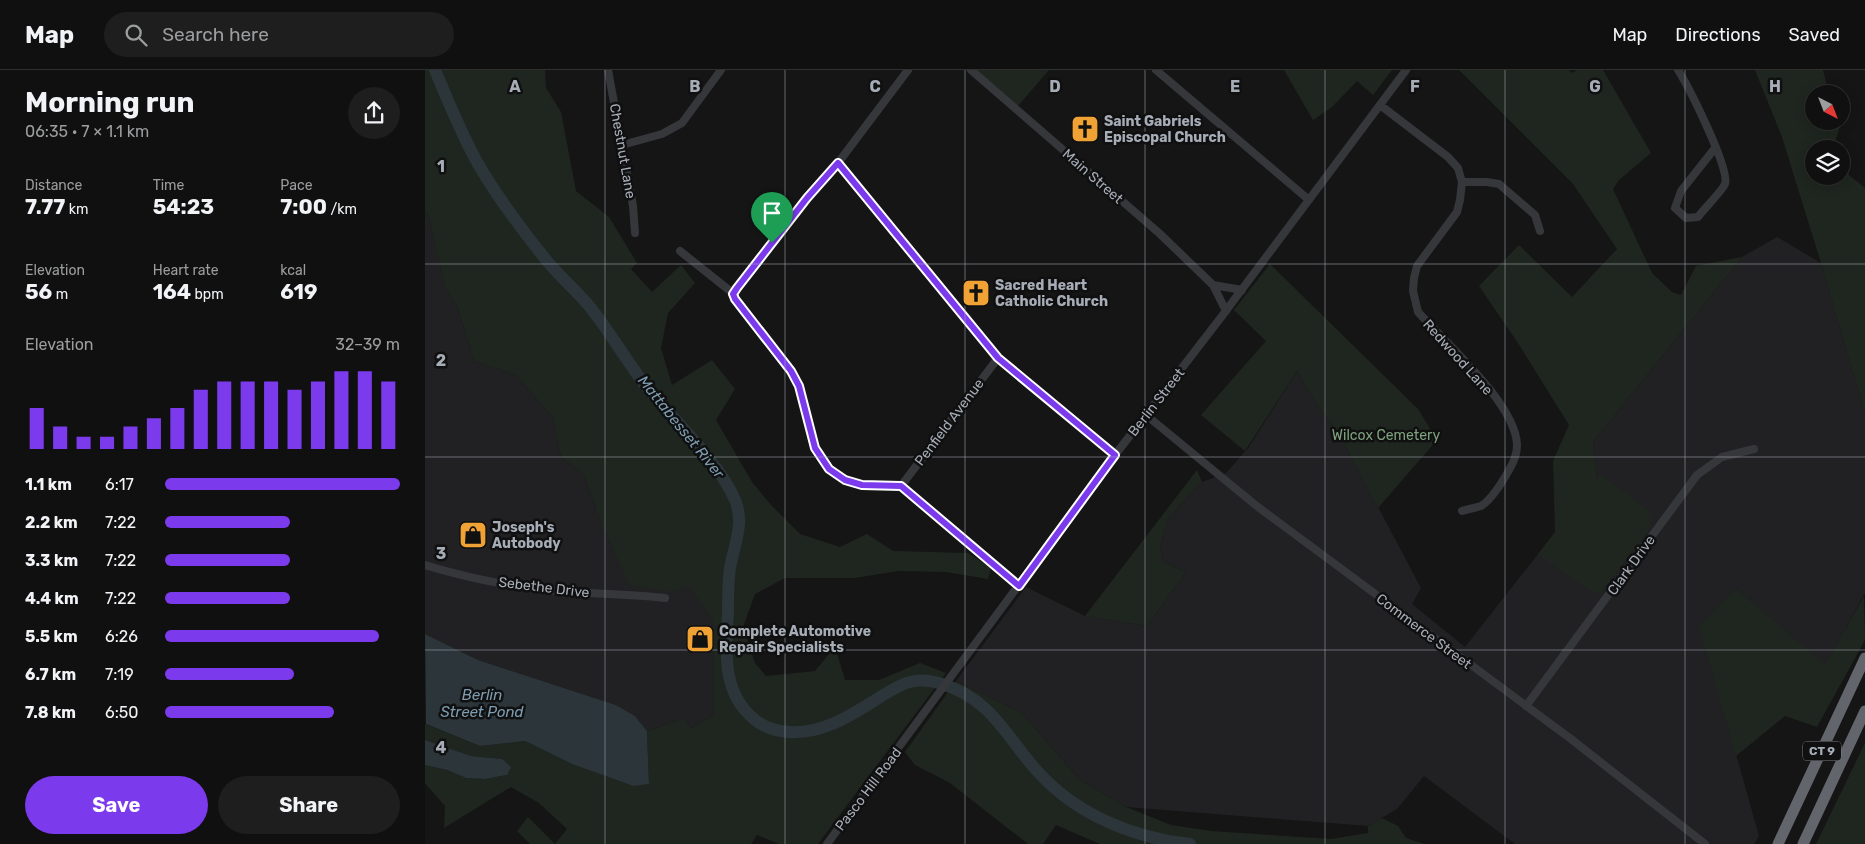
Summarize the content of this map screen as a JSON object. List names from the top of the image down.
{
  "streets": {
    "highway": ["CT 9"],
    "street": [
      "Chestnut Lane",
      "Main Street",
      "Redwood Lane",
      "Berlin Street",
      "Penfield Avenue",
      "Clark Drive",
      "Sebethe Drive",
      "Commerce Street",
      "Pasco Hill Road"
    ]
  },
  "crossings": [
    ["Main Street", "Berlin Street"],
    ["Berlin Street", "Commerce Street"],
    ["Berlin Street", "Pasco Hill Road"],
    ["Clark Drive", "Commerce Street"]
  ],
  "water": ["Mattabesset River", "Berlin Street Pond"],
  "parks": ["Wilcox Cemetery"],
  "places": {
    "church": ["Saint Gabriels Episcopal Church", "Sacred Heart Catholic Church"],
    "shop": ["Joseph's Autobody", "Complete Automotive Repair Specialists"]
  },
  "north": "bottom right",
  "page": {
    "header": "Map",
    "search": "Search here",
    "nav": ["Map", "Directions", "Saved"],
    "heading": ["Morning run", "06:35 · 7 × 1.1 km"],
    "stats": [
      ["Distance", "7.77 km"],
      ["Time", "54:23"],
      ["Pace", "7:00 /km"],
      ["Elevation", "56 m"],
      ["Heart rate", "164 bpm"],
      ["kcal", "619"]
    ],
    "chart": ["Elevation", "32–39 m"],
    "list": [
      {
        "name": "1.1 km",
        "note": "6:17"
      },
      {
        "name": "2.2 km",
        "note": "7:22"
      },
      {
        "name": "3.3 km",
        "note": "7:22"
      },
      {
        "name": "4.4 km",
        "note": "7:22"
      },
      {
        "name": "5.5 km",
        "note": "6:26"
      },
      {
        "name": "6.7 km",
        "note": "7:19"
      },
      {
        "name": "7.8 km",
        "note": "6:50"
      }
    ],
    "buttons": ["Save", "Share"]
  },
  "grid": {
    "columns": [
      "A",
      "B",
      "C",
      "D",
      "E",
      "F",
      "G",
      "H"
    ],
    "rows": [
      "1",
      "2",
      "3",
      "4"
    ]
  }
}
